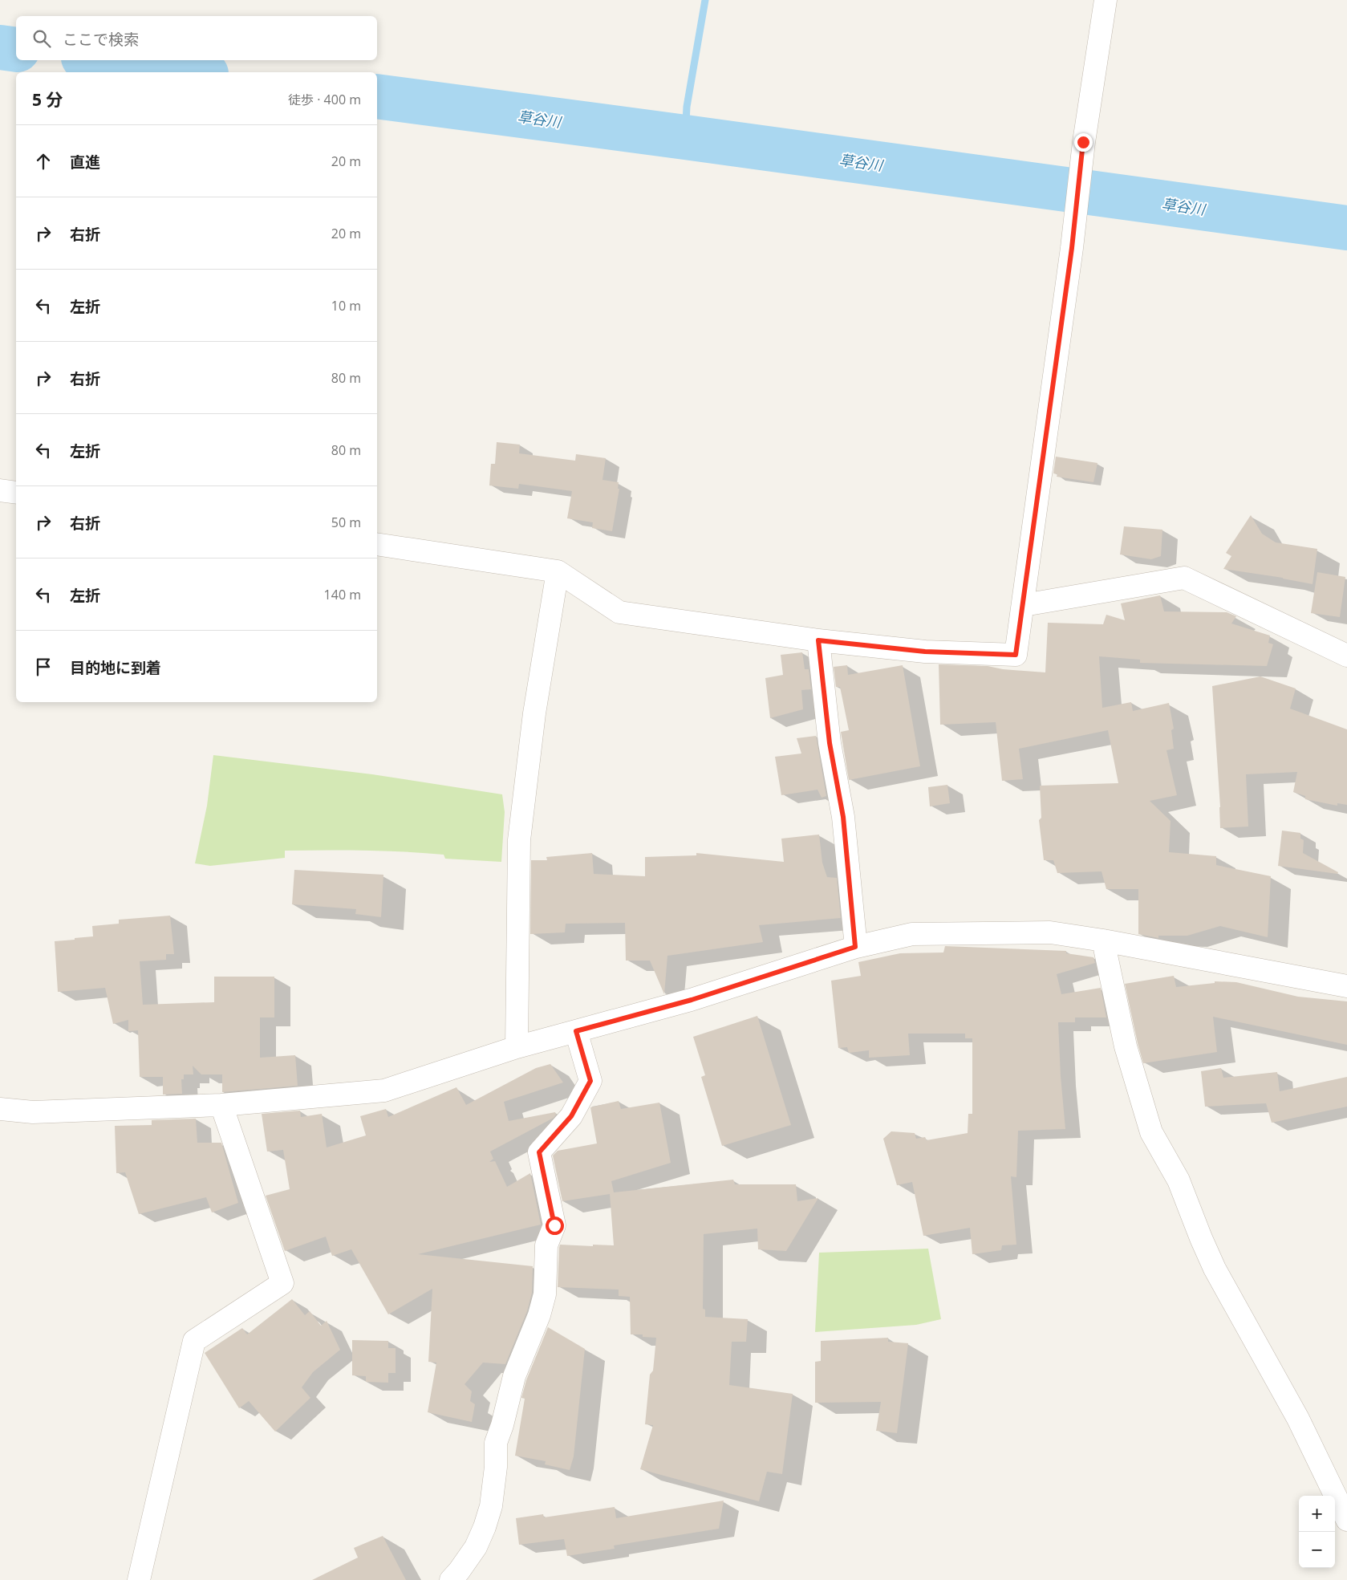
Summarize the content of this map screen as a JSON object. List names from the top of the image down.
{
  "water": ["草谷川"],
  "page": {
    "search": "ここで検索",
    "heading": ["5 分", "徒歩 · 400 m"],
    "list": [
      ["直進", "20 m"],
      ["右折", "20 m"],
      ["左折", "10 m"],
      ["右折", "80 m"],
      ["左折", "80 m"],
      ["右折", "50 m"],
      ["左折", "140 m"],
      "目的地に到着"
    ],
    "map_buttons": ["+", "−"]
  }
}
